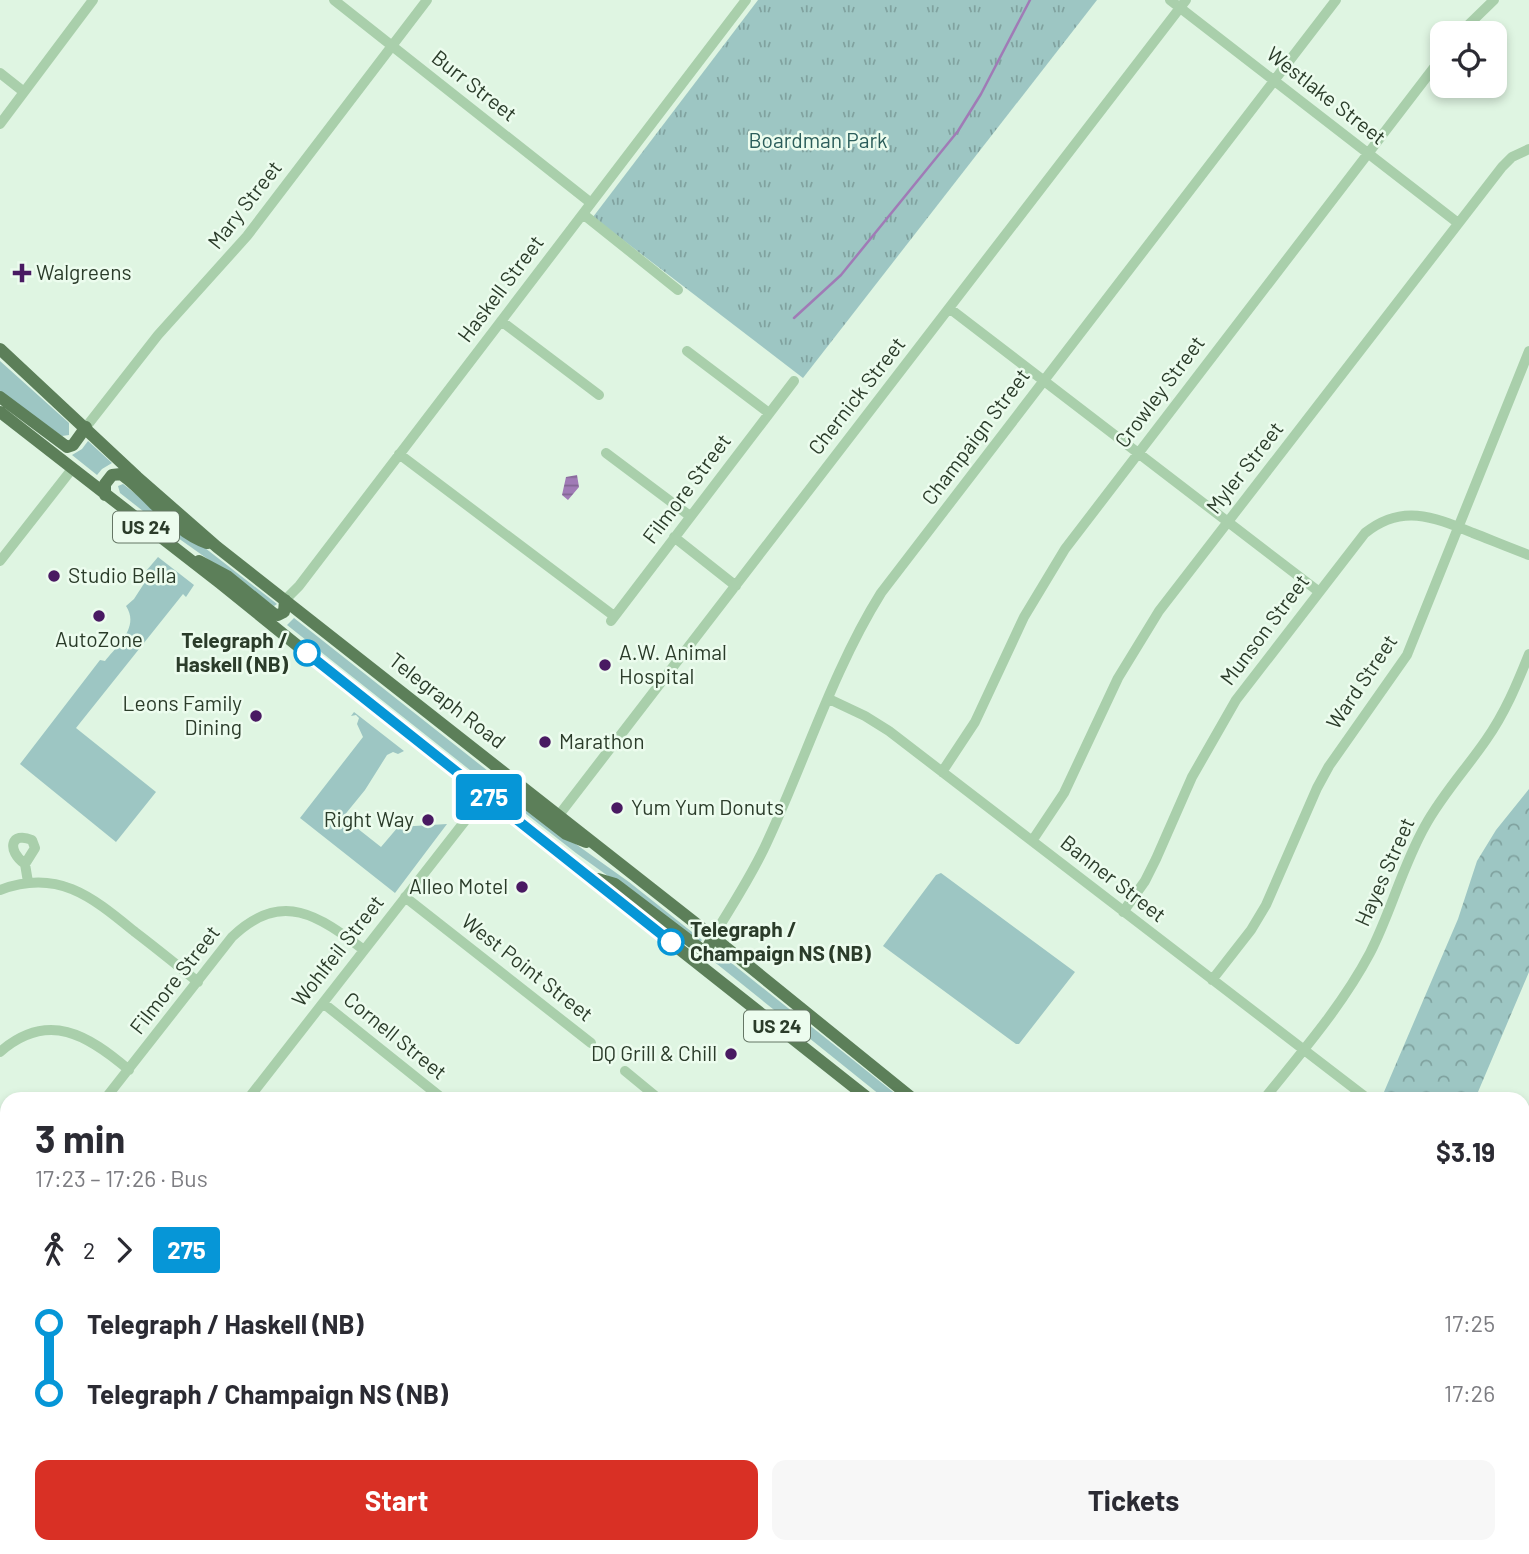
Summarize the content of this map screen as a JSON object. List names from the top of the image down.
{
  "streets": {
    "main road": ["US 24", "Telegraph Road"],
    "street": [
      "Burr Street",
      "Westlake Street",
      "Mary Street",
      "Haskell Street",
      "Crowley Street",
      "Chernick Street",
      "Champaign Street",
      "Myler Street",
      "Filmore Street",
      "Munson Street",
      "Ward Street",
      "Hayes Street",
      "Banner Street",
      "Wohlfeil Street",
      "West Point Street",
      "Cornell Street"
    ]
  },
  "crossings": [
    ["Burr Street", "Mary Street"],
    ["Burr Street", "Haskell Street"],
    ["Westlake Street", "Crowley Street"],
    ["Westlake Street", "Chernick Street"],
    ["Westlake Street", "Champaign Street"],
    ["Westlake Street", "Myler Street"],
    ["Mary Street", "Telegraph Road"],
    ["Haskell Street", "Filmore Street"],
    ["Haskell Street", "Telegraph Road"],
    ["Crowley Street", "Banner Street"],
    ["Chernick Street", "Telegraph Road"],
    ["Champaign Street", "Telegraph Road"],
    ["Champaign Street", "Banner Street"],
    ["Myler Street", "Banner Street"],
    ["Filmore Street", "Wohlfeil Street"],
    ["US 24", "Wohlfeil Street"],
    ["Munson Street", "Ward Street"],
    ["Munson Street", "Banner Street"],
    ["Ward Street", "Banner Street"],
    ["Hayes Street", "Banner Street"],
    ["Wohlfeil Street", "West Point Street"],
    ["Wohlfeil Street", "Cornell Street"]
  ],
  "parks": ["Boardman Park"],
  "places": {
    "health": ["Walgreens"],
    "other": [
      "Studio Bella",
      "AutoZone",
      "Telegraph / Haskell (NB)",
      "A.W. Animal Hospital",
      "Leons Family Dining",
      "Marathon",
      "Yum Yum Donuts",
      "Right Way",
      "Alleo Motel",
      "Telegraph / Champaign NS (NB)",
      "DQ Grill & Chill"
    ]
  },
  "lines": ["bus line 275"],
  "page": {
    "on_map": "275",
    "heading": ["3 min", "17:23 – 17:26 · Bus", "$3.19"],
    "legs": ["2", "275"],
    "list": [
      {
        "name": "Telegraph / Haskell (NB)",
        "value": "17:25"
      },
      {
        "name": "Telegraph / Champaign NS (NB)",
        "value": "17:26"
      }
    ],
    "buttons": ["Start", "Tickets"]
  }
}
